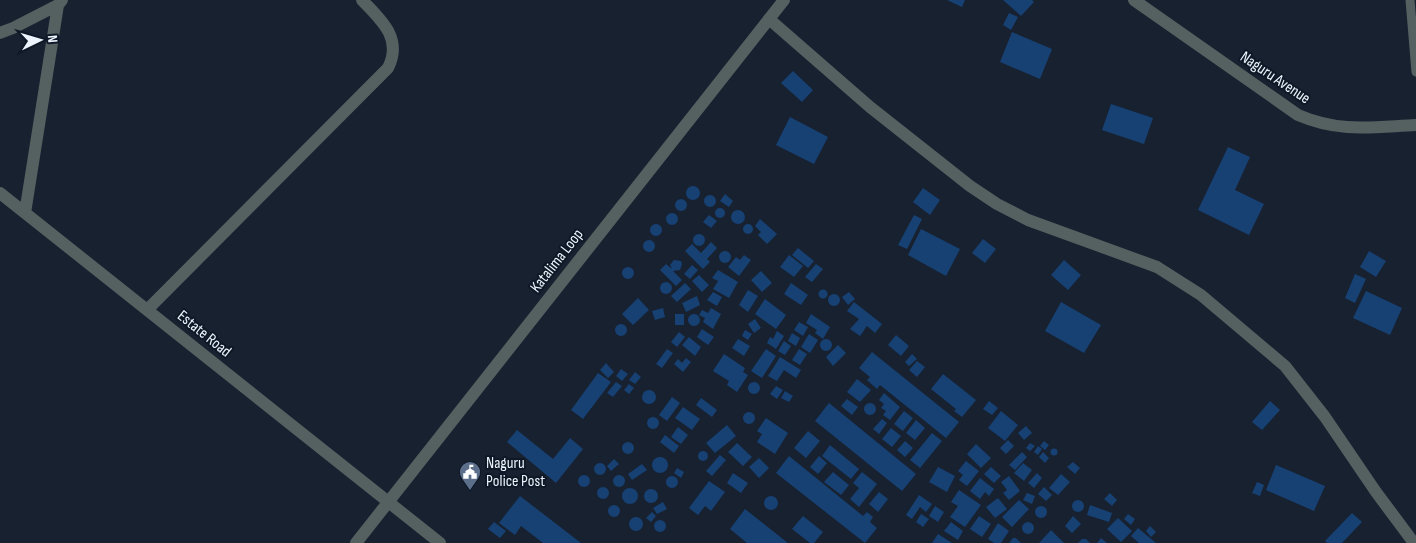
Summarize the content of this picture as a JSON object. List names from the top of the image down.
{
  "streets": {
    "street": ["Naguru Avenue", "Katalima Loop", "Estate Road"]
  },
  "crossings": [
    ["Katalima Loop", "Estate Road"]
  ],
  "places": {
    "public building": ["Naguru Police Post"]
  },
  "north": "right"
}
